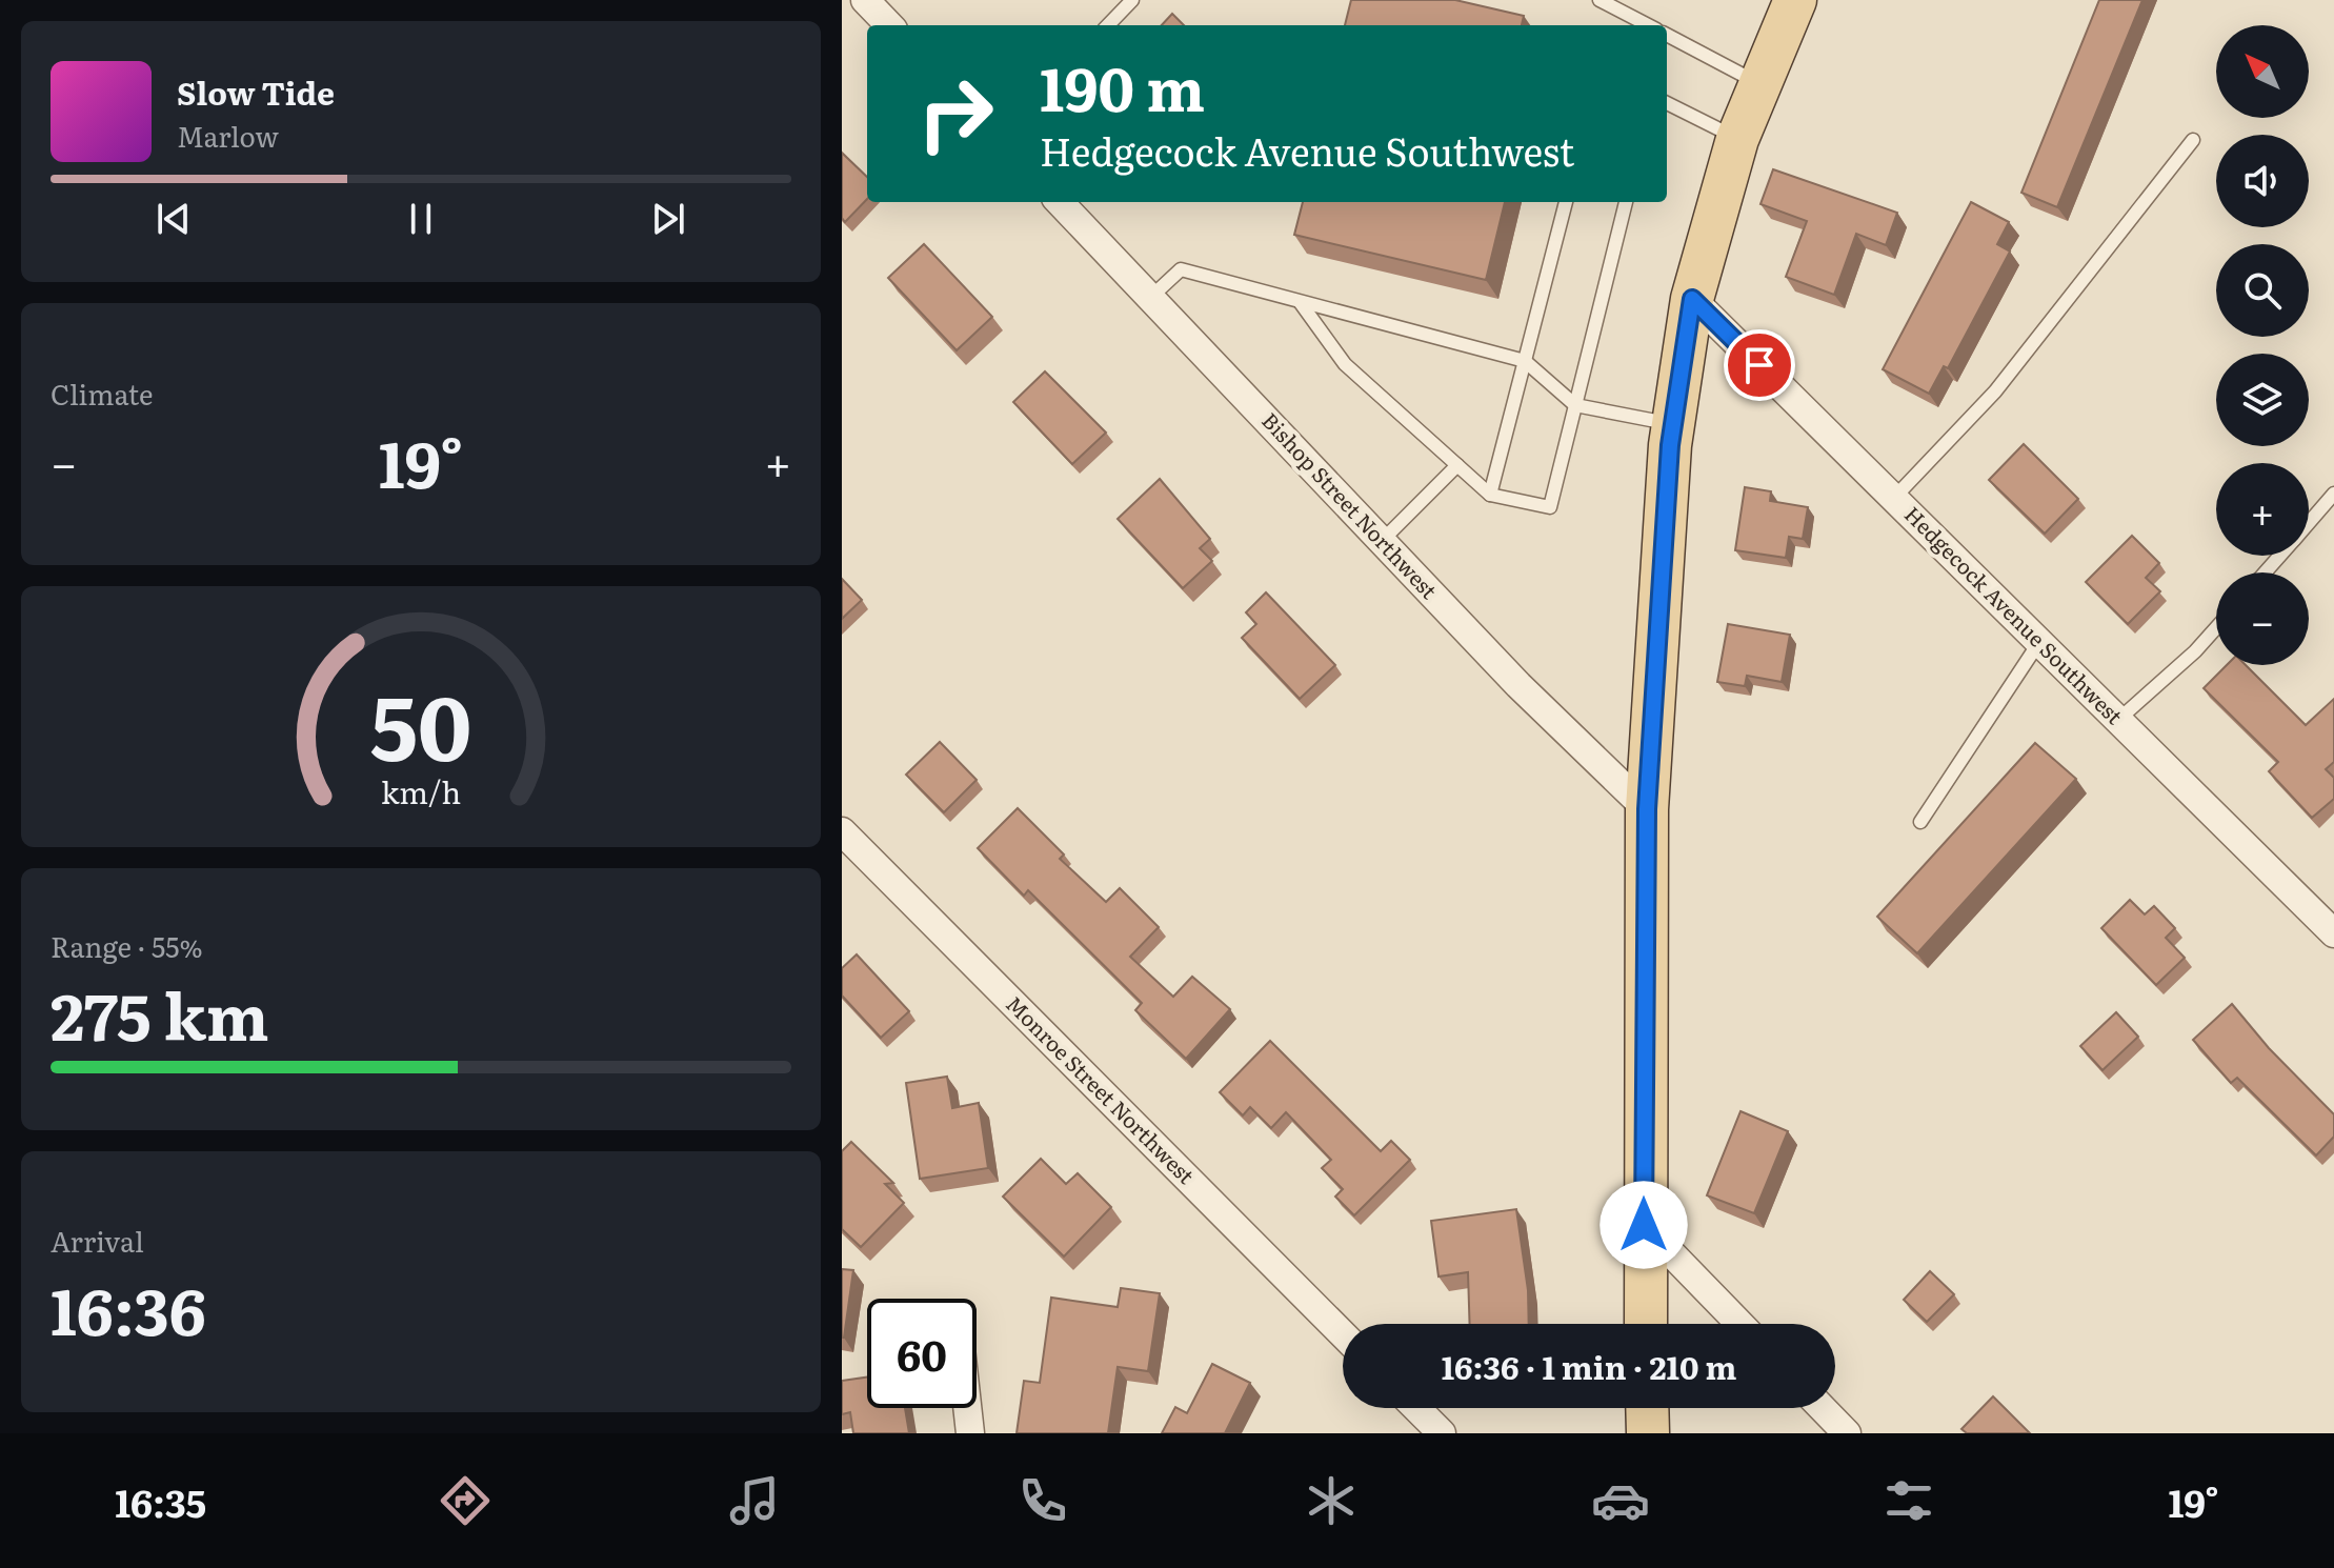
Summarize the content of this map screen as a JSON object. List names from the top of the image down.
{
  "streets": {
    "street": ["Bishop Street Northwest", "Hedgecock Avenue Southwest", "Monroe Street Northwest"]
  },
  "north": "top left",
  "page": {
    "map_buttons": ["+", "−"],
    "turn": ["190 m", "Hedgecock Avenue Southwest"],
    "song": ["Slow Tide", "Marlow"],
    "tile": [
      "Climate",
      ["Range · 55%", "275 km"],
      ["Arrival", "16:36"]
    ],
    "heat": ["−", "19°", "+"],
    "limit": "60",
    "trip": "16:36 · 1 min · 210 m",
    "tabs": ["16:35", "19°"],
    "gauge": ["50", "km/h"]
  }
}
